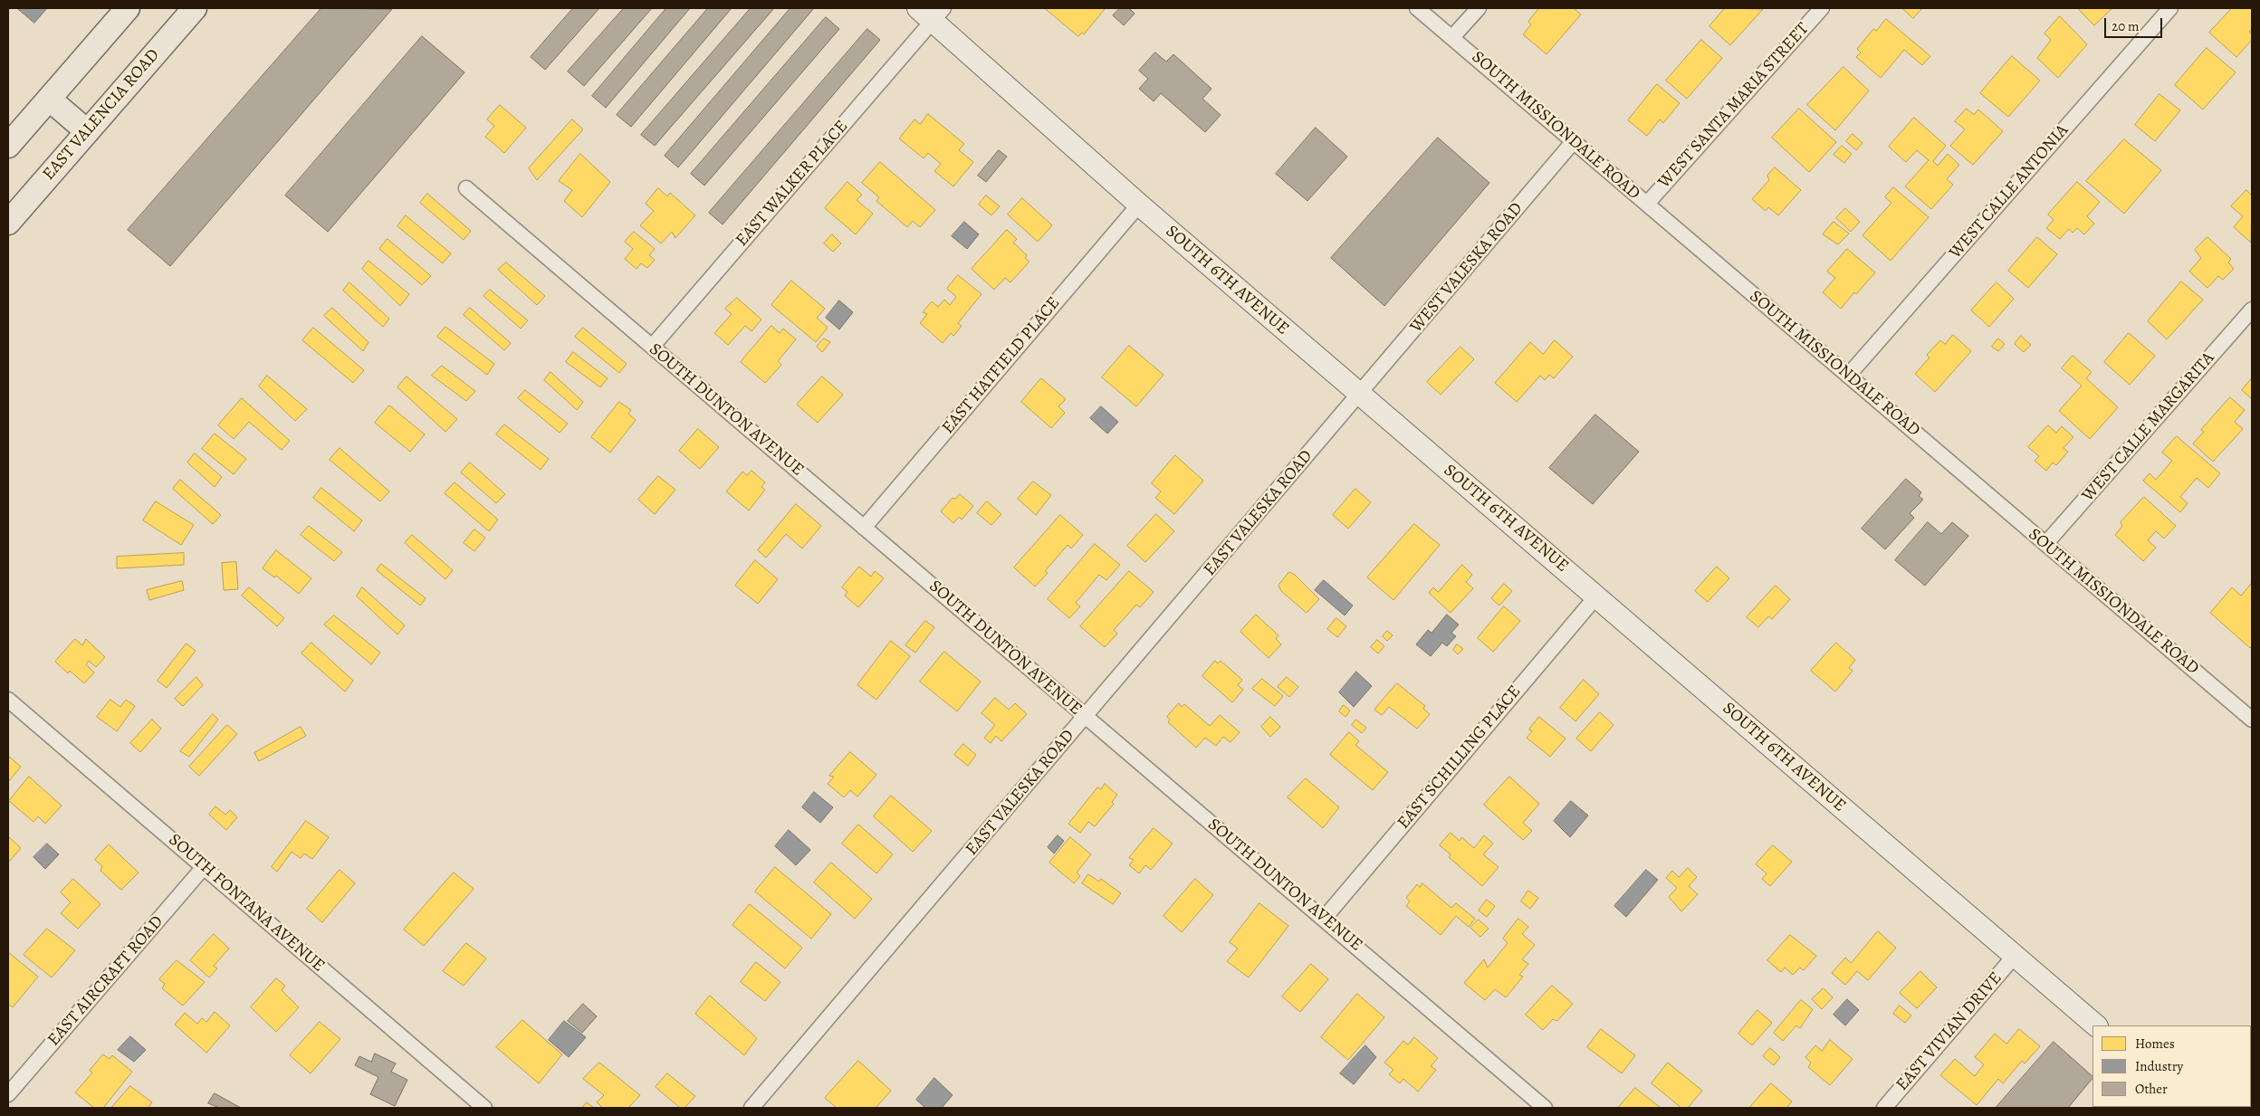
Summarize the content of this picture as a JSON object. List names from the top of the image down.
{
  "streets": {
    "main road": ["EAST VALENCIA ROAD"],
    "street": [
      "WEST SANTA MARIA STREET",
      "SOUTH MISSIONDALE ROAD",
      "EAST WALKER PLACE",
      "WEST CALLE ANTONIA",
      "WEST VALESKA ROAD",
      "SOUTH 6TH AVENUE",
      "EAST HATFIELD PLACE",
      "SOUTH DUNTON AVENUE",
      "WEST CALLE MARGARITA",
      "EAST VALESKA ROAD",
      "EAST SCHILLING PLACE",
      "SOUTH FONTANA AVENUE",
      "EAST AIRCRAFT ROAD",
      "EAST VIVIAN DRIVE"
    ]
  },
  "crossings": [
    ["WEST SANTA MARIA STREET", "SOUTH MISSIONDALE ROAD"],
    ["SOUTH MISSIONDALE ROAD", "WEST CALLE ANTONIA"],
    ["SOUTH MISSIONDALE ROAD", "WEST VALESKA ROAD"],
    ["SOUTH MISSIONDALE ROAD", "WEST CALLE MARGARITA"],
    ["EAST WALKER PLACE", "SOUTH 6TH AVENUE"],
    ["EAST WALKER PLACE", "SOUTH DUNTON AVENUE"],
    ["WEST VALESKA ROAD", "SOUTH 6TH AVENUE"],
    ["WEST VALESKA ROAD", "EAST VALESKA ROAD"],
    ["SOUTH 6TH AVENUE", "EAST HATFIELD PLACE"],
    ["SOUTH 6TH AVENUE", "EAST VALESKA ROAD"],
    ["SOUTH 6TH AVENUE", "EAST SCHILLING PLACE"],
    ["SOUTH 6TH AVENUE", "EAST VIVIAN DRIVE"],
    ["EAST HATFIELD PLACE", "SOUTH DUNTON AVENUE"],
    ["SOUTH DUNTON AVENUE", "EAST VALESKA ROAD"],
    ["SOUTH DUNTON AVENUE", "EAST SCHILLING PLACE"],
    ["SOUTH FONTANA AVENUE", "EAST AIRCRAFT ROAD"]
  ],
  "legend": ["Homes", "Industry", "Other"],
  "scale_bar": "20 m"
}
